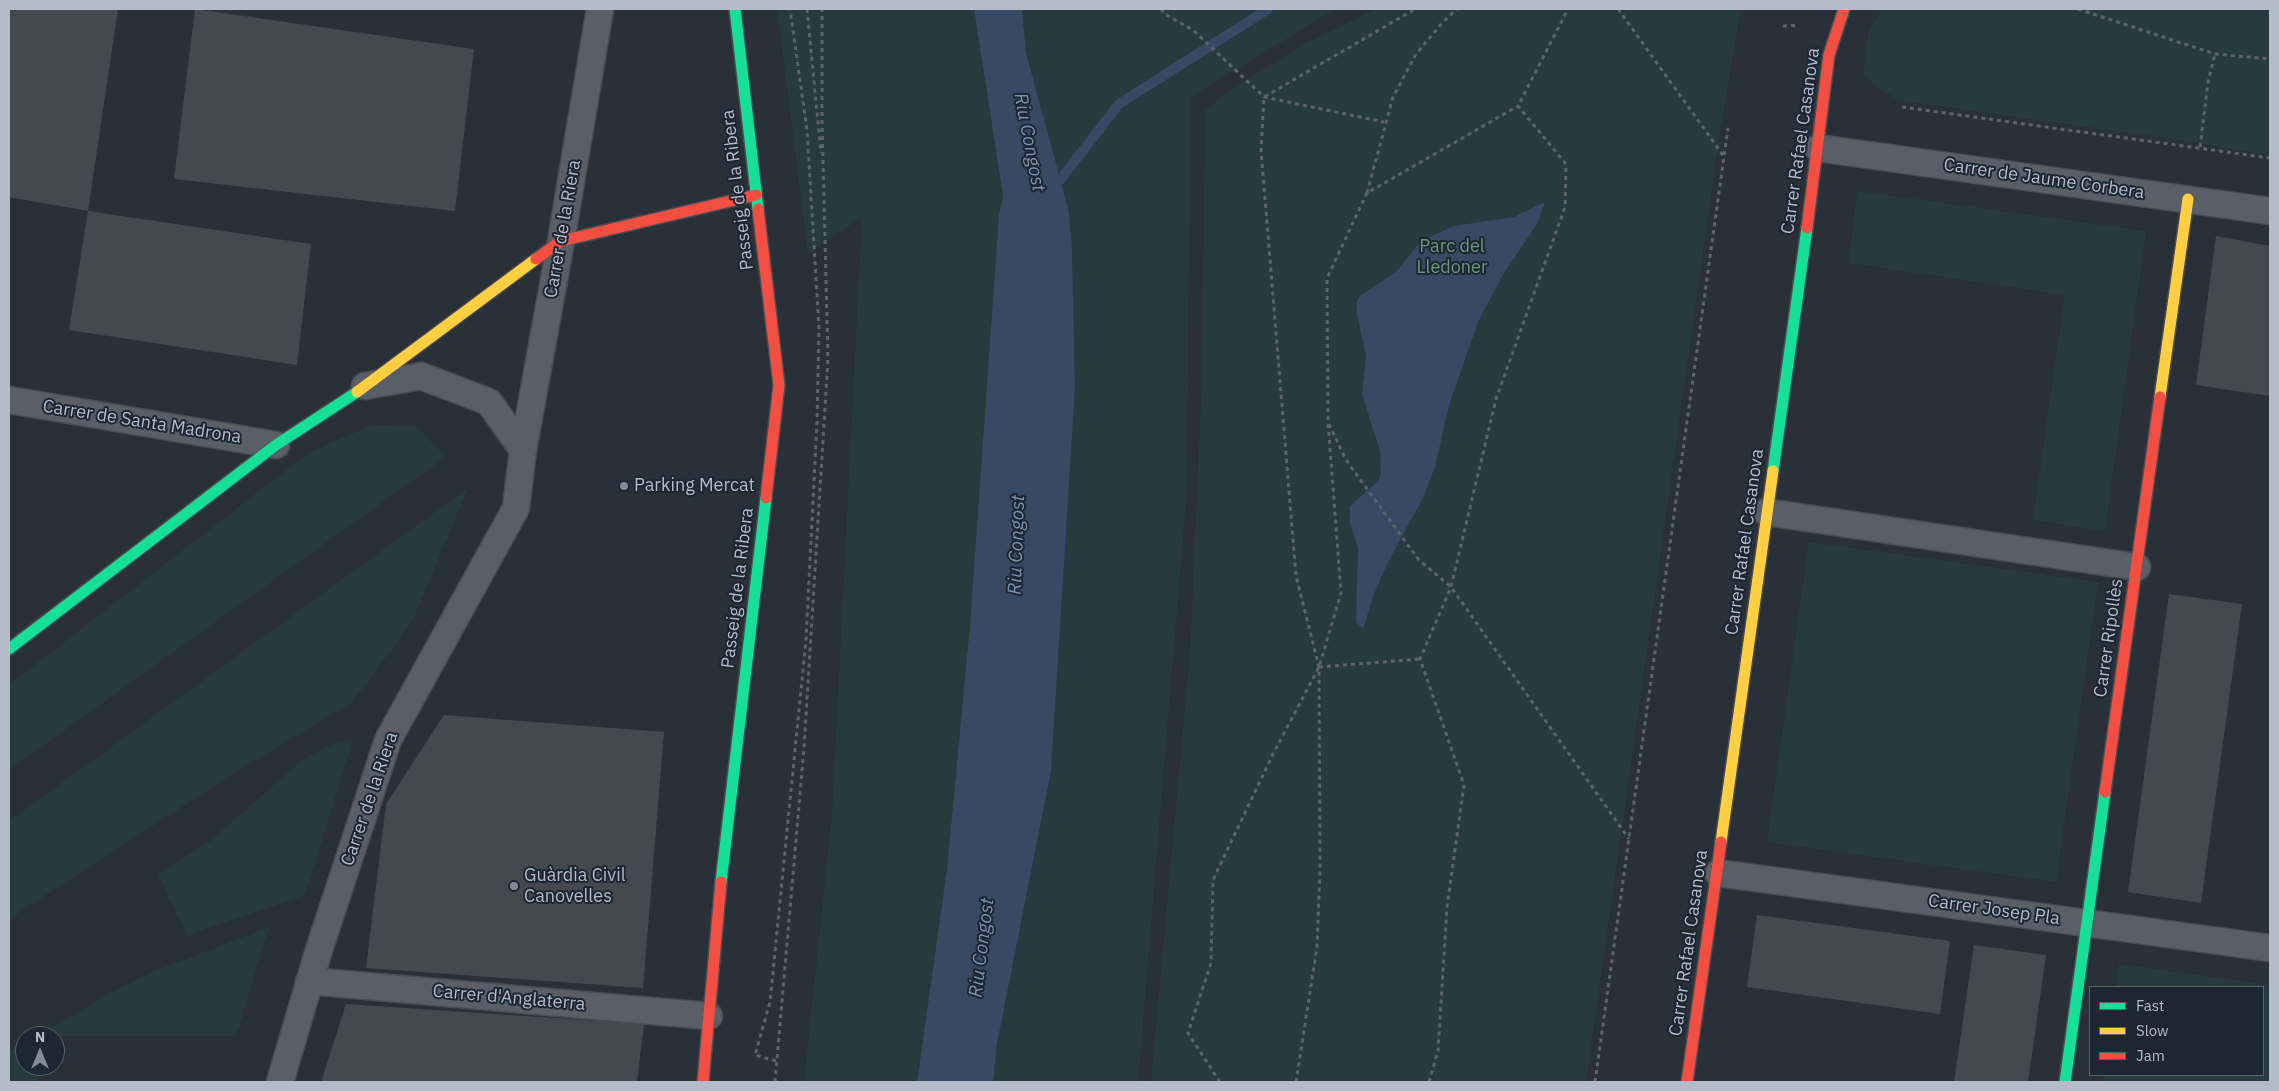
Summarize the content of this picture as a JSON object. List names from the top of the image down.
{
  "streets": {
    "street": [
      "Carrer Rafael Casanova",
      "Carrer de Jaume Corbera",
      "Passeig de la Ribera",
      "Carrer de la Riera",
      "Carrer de Santa Madrona",
      "Carrer Ripollès",
      "Carrer Josep Pla",
      "Carrer d'Anglaterra"
    ]
  },
  "crossings": [
    ["Carrer Rafael Casanova", "Carrer de Jaume Corbera"],
    ["Carrer Rafael Casanova", "Carrer Josep Pla"],
    ["Carrer de Jaume Corbera", "Carrer Ripollès"],
    ["Passeig de la Ribera", "Carrer d'Anglaterra"],
    ["Carrer de la Riera", "Carrer d'Anglaterra"],
    ["Carrer Ripollès", "Carrer Josep Pla"]
  ],
  "water": ["Riu Congost"],
  "parks": ["Parc del Lledoner"],
  "places": ["Parking Mercat", "Guàrdia Civil Canovelles"],
  "legend": ["Fast", "Slow", "Jam"],
  "north": "top"
}
